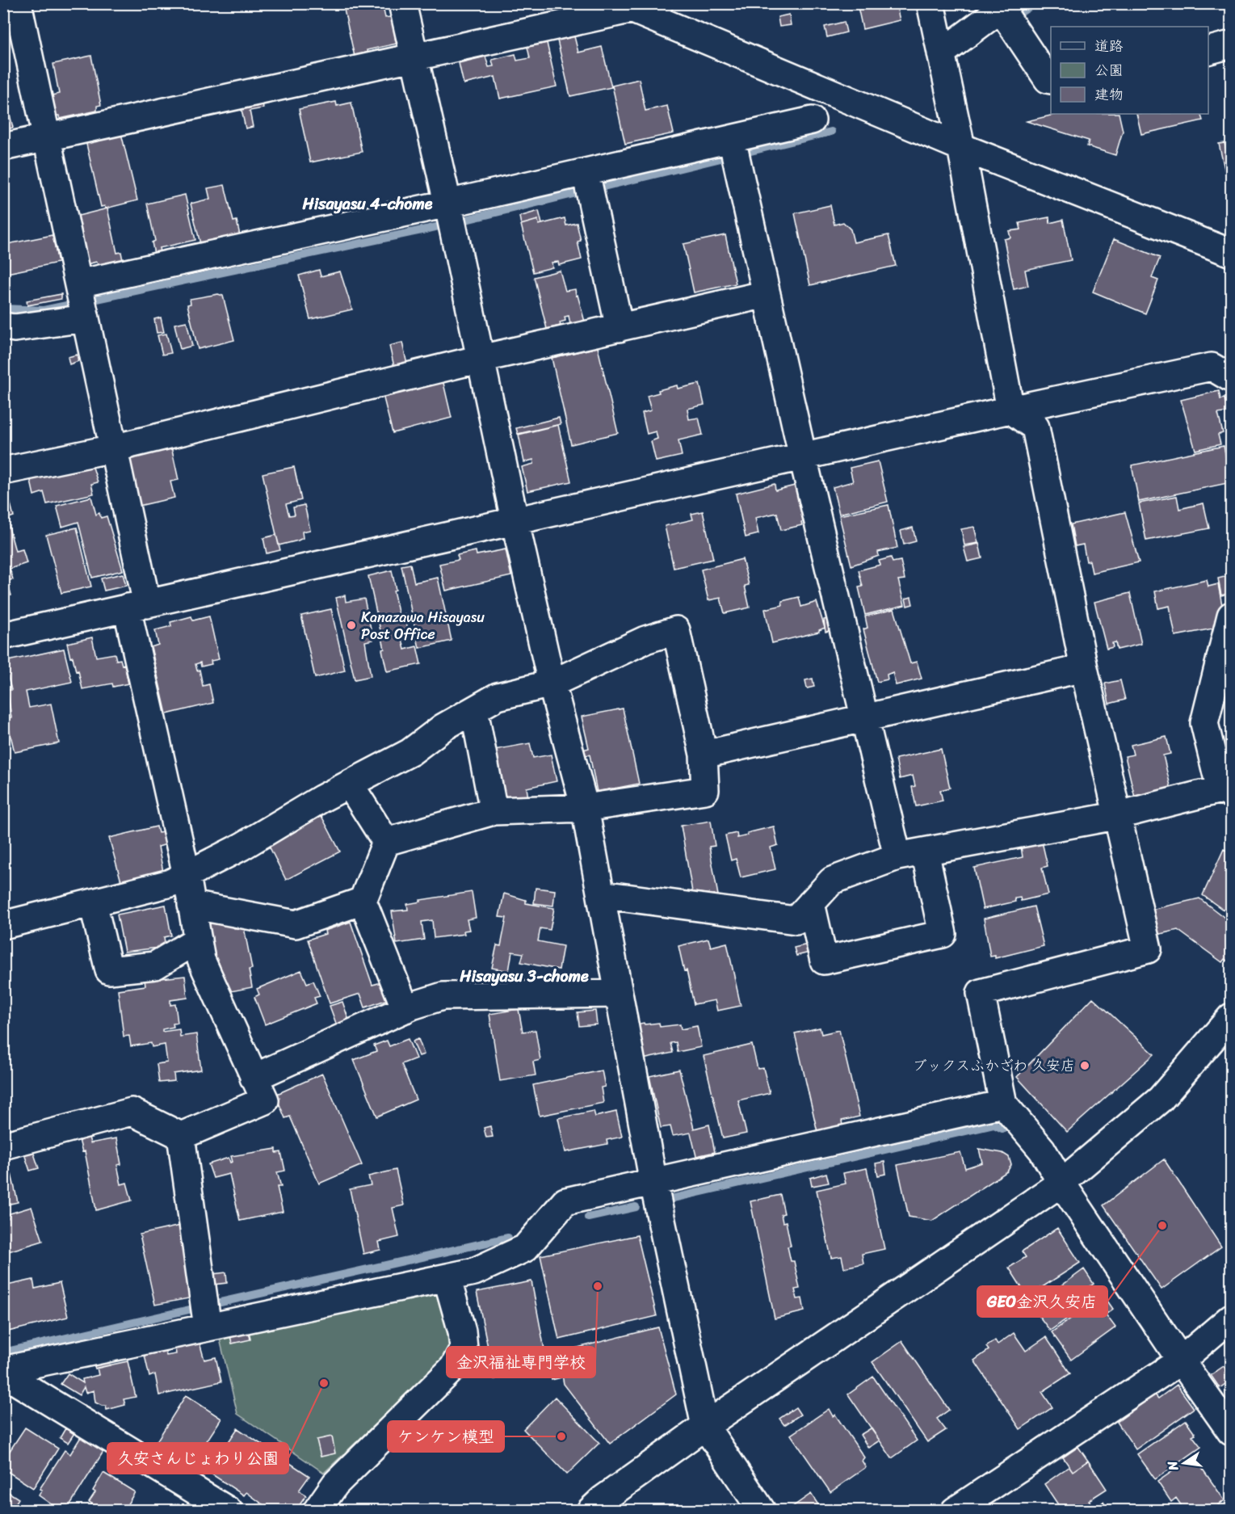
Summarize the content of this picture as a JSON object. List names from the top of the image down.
{
  "districts": ["Hisayasu 4-chome", "Hisayasu 3-chome"],
  "places": [
    "Kanazawa Hisayasu Post Office",
    "ブックスふかざわ 久安店",
    "GEO金沢久安店",
    "金沢福祉専門学校",
    "久安さんじょわり公園",
    "ケンケン模型"
  ],
  "legend": ["道路", "公園", "建物"],
  "north": "left"
}
